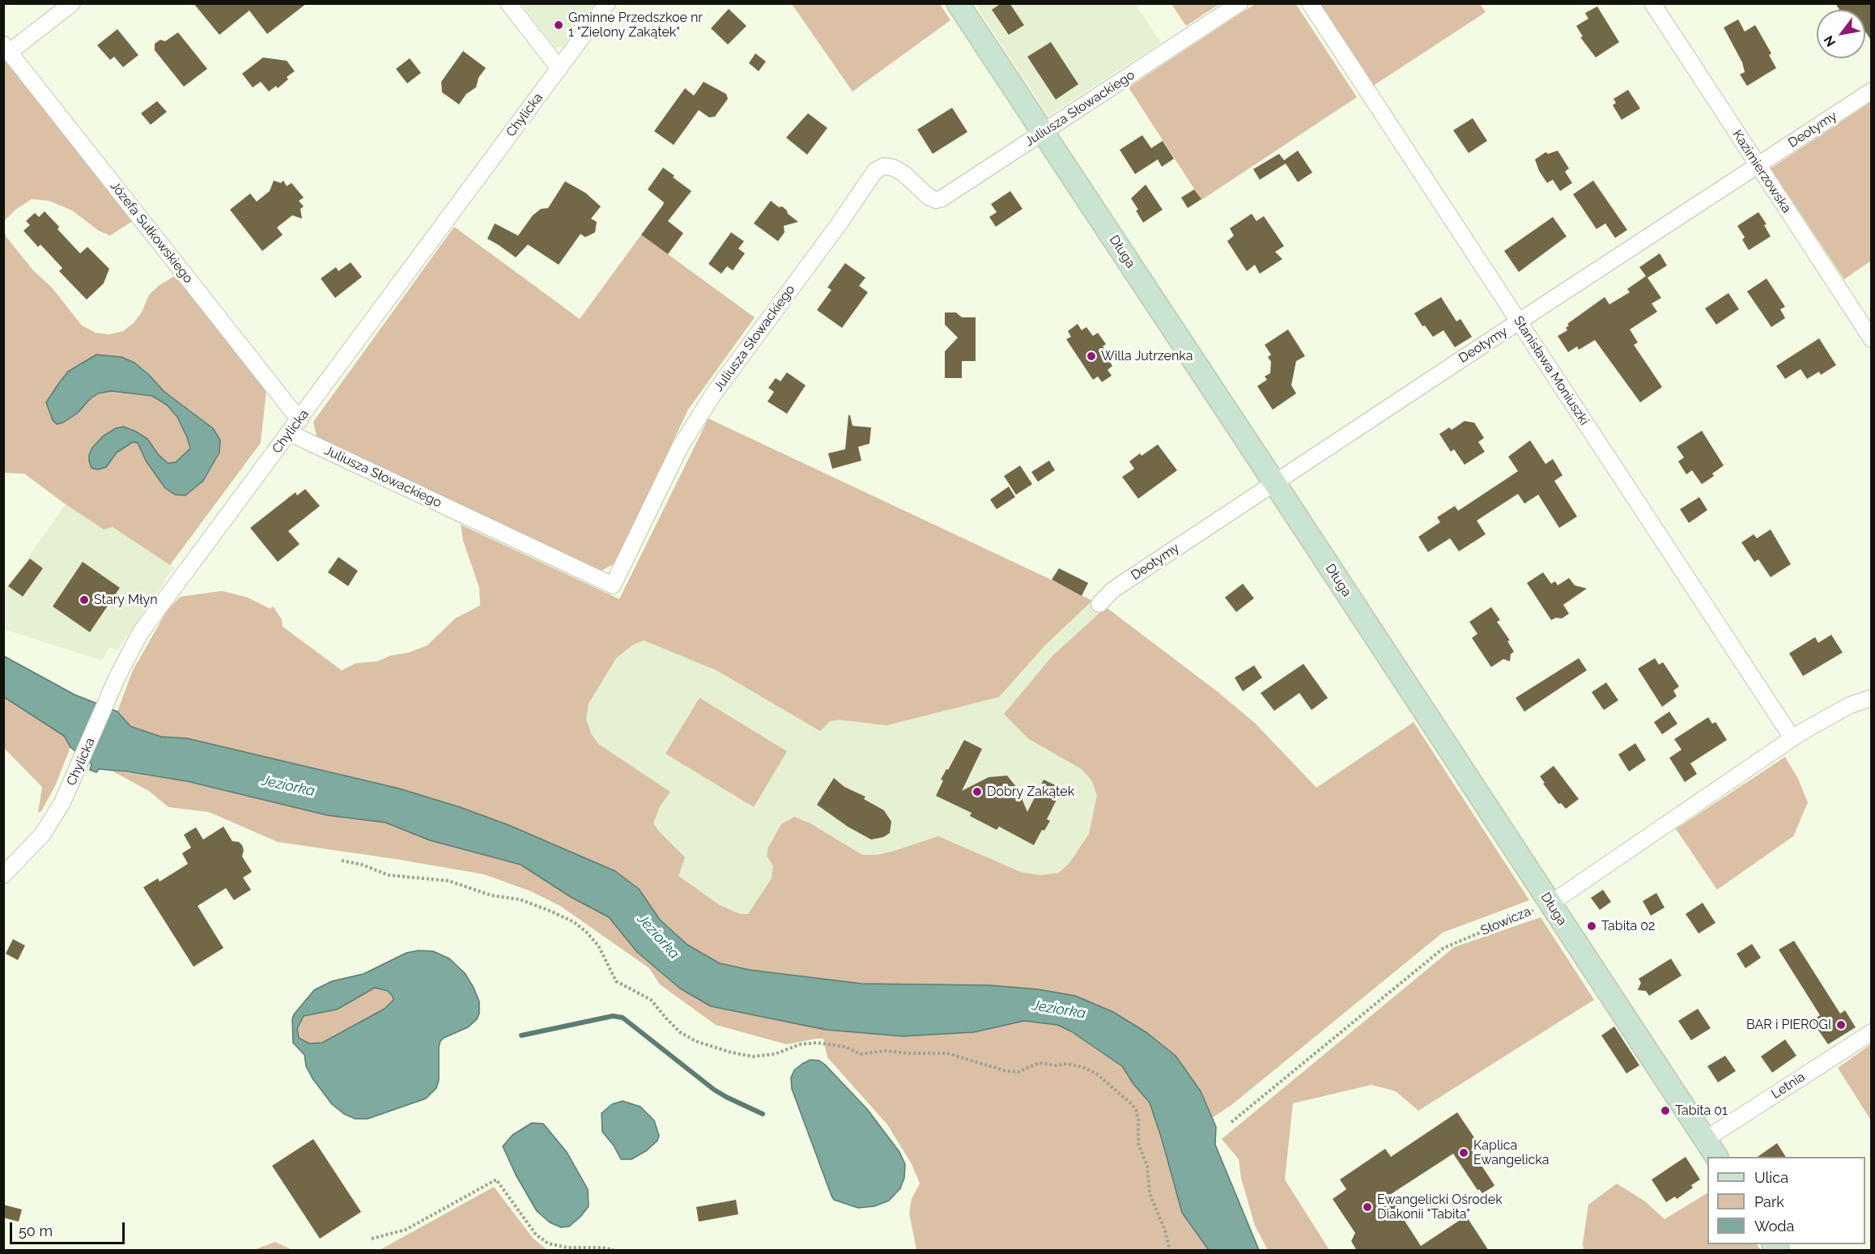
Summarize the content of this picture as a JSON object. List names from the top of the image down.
{
  "streets": {
    "street": [
      "Juliusza Słowackiego",
      "Chylicka",
      "Deotymy",
      "Kazimierzowska",
      "Józefa Sułkowskiego",
      "Długa",
      "Stanisława Moniuszki",
      "Letnia"
    ],
    "path": ["Słowicza"]
  },
  "crossings": [
    ["Juliusza Słowackiego", "Chylicka"],
    ["Juliusza Słowackiego", "Długa"],
    ["Chylicka", "Józefa Sułkowskiego"],
    ["Deotymy", "Kazimierzowska"],
    ["Deotymy", "Długa"],
    ["Deotymy", "Stanisława Moniuszki"],
    ["Długa", "Słowicza"],
    ["Długa", "Letnia"]
  ],
  "water": ["Jeziorka"],
  "places": [
    "Gminne Przedszkoe nr 1 \"Zielony Zakątek\"",
    "Willa Jutrzenka",
    "Stary Młyn",
    "Dobry Zakątek",
    "Tabita 02",
    "BAR i PIEROGI",
    "Tabita 01",
    "Kaplica Ewangelicka",
    "Ewangelicki Ośrodek Diakonii \"Tabita\""
  ],
  "legend": ["Ulica", "Park", "Woda"],
  "scale_bar": "50 m",
  "north": "bottom left"
}
